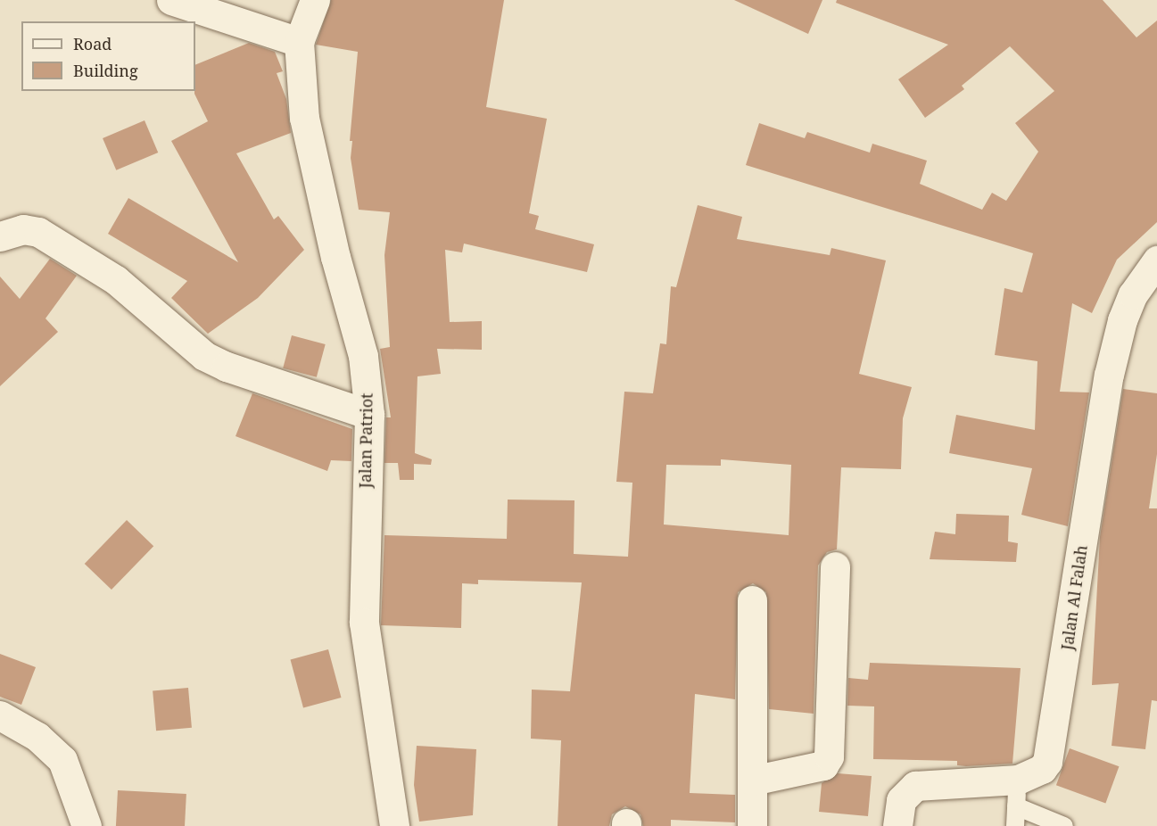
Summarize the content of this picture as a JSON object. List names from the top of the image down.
{
  "streets": {
    "street": ["Jalan Patriot", "Jalan Al Falah"]
  },
  "legend": ["Road", "Building"]
}
